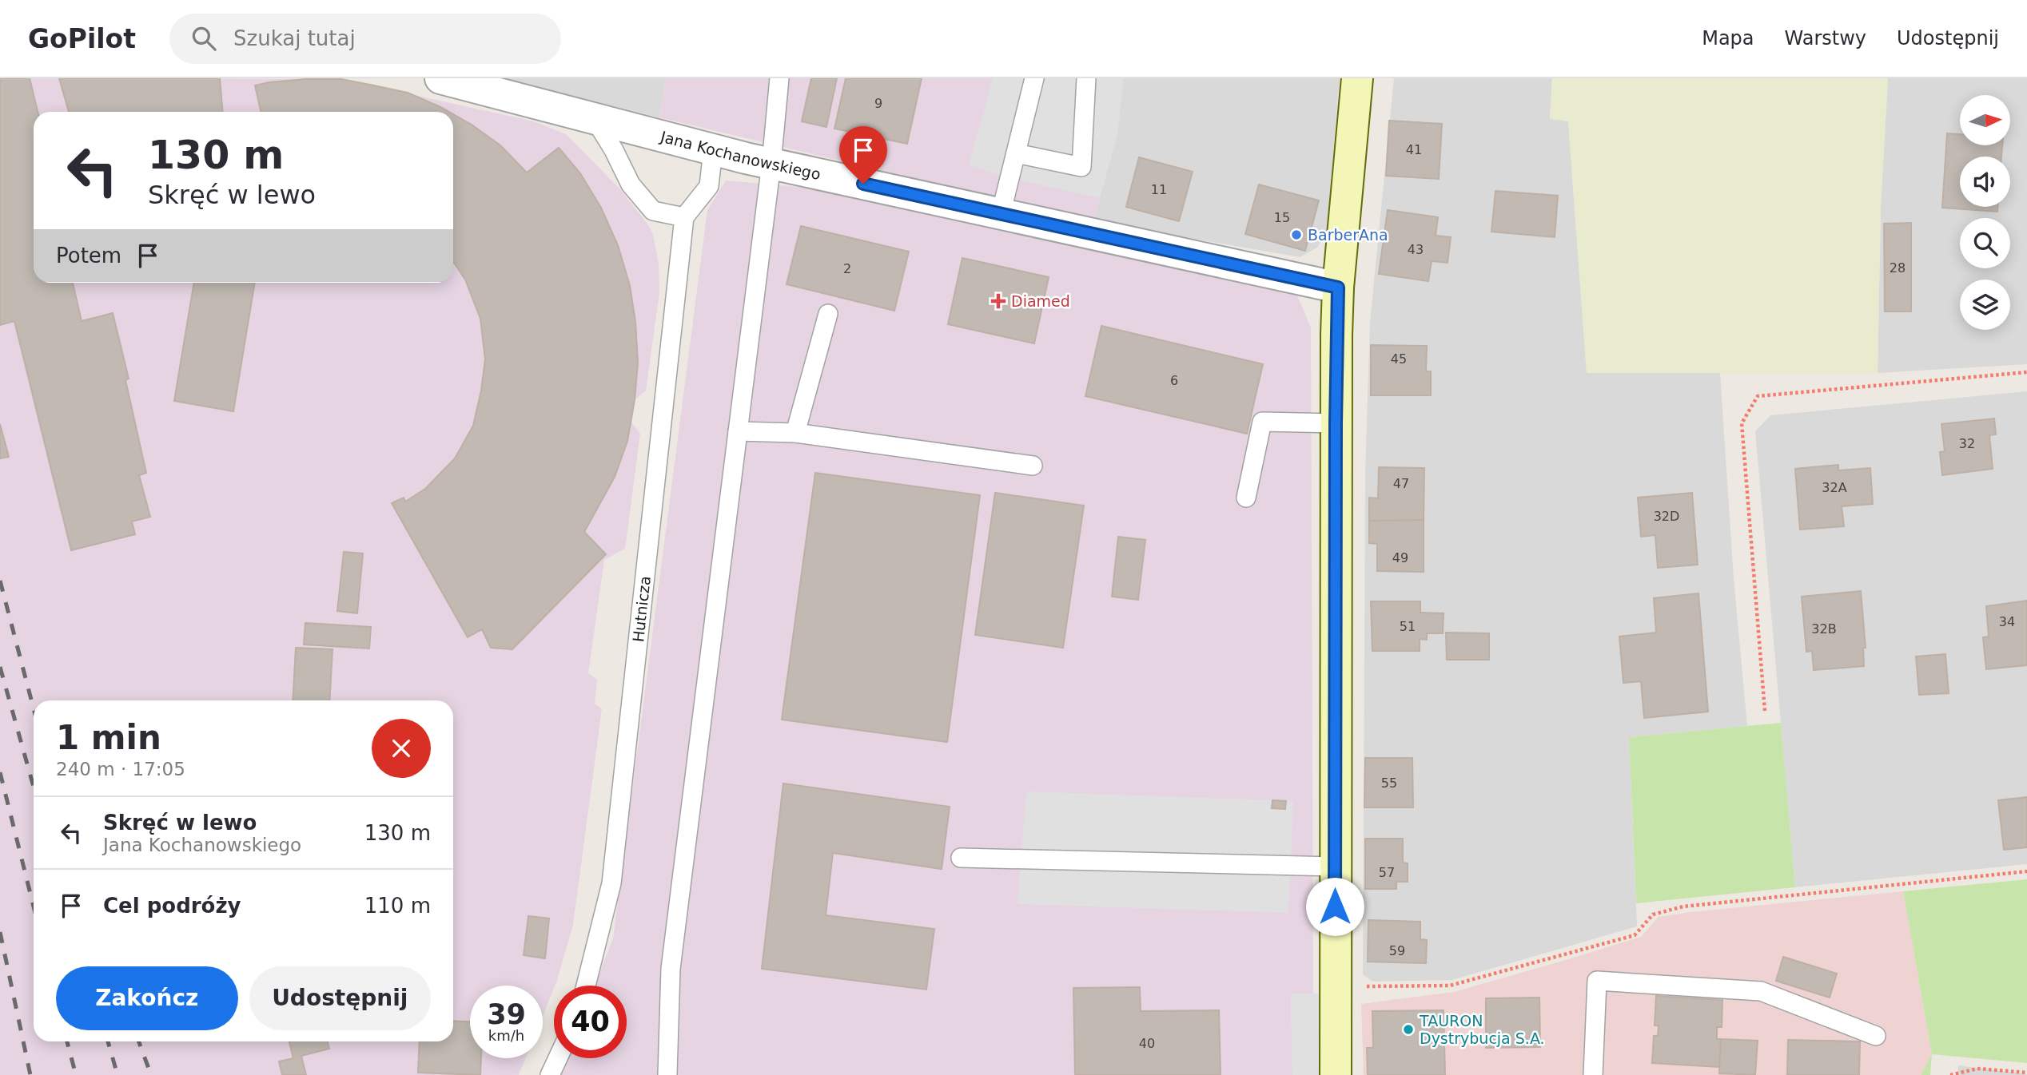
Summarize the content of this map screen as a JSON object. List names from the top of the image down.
{
  "streets": {
    "street": ["Jana Kochanowskiego"],
    "lane": ["Hutnicza"]
  },
  "places": {
    "other": ["BarberAna", "TAURON Dystrybucja S.A."],
    "health": ["Diamed"]
  },
  "house_numbers": [
    "9",
    "41",
    "11",
    "15",
    "43",
    "28",
    "2",
    "45",
    "6",
    "32",
    "47",
    "32A",
    "32D",
    "49",
    "34",
    "51",
    "32B",
    "55",
    "57",
    "59",
    "40"
  ],
  "north": "right",
  "page": {
    "header": "GoPilot",
    "search": "Szukaj tutaj",
    "nav": ["Mapa", "Warstwy", "Udostępnij"],
    "turn": ["130 m", "Skręć w lewo"],
    "then": "Potem",
    "heading": ["1 min", "240 m · 17:05"],
    "list": [
      {
        "name": "Skręć w lewo",
        "note": "Jana Kochanowskiego",
        "value": "130 m"
      },
      {
        "name": "Cel podróży",
        "value": "110 m"
      }
    ],
    "buttons": ["Zakończ", "Udostępnij"],
    "speed": "39 km/h",
    "limit": "40"
  }
}
